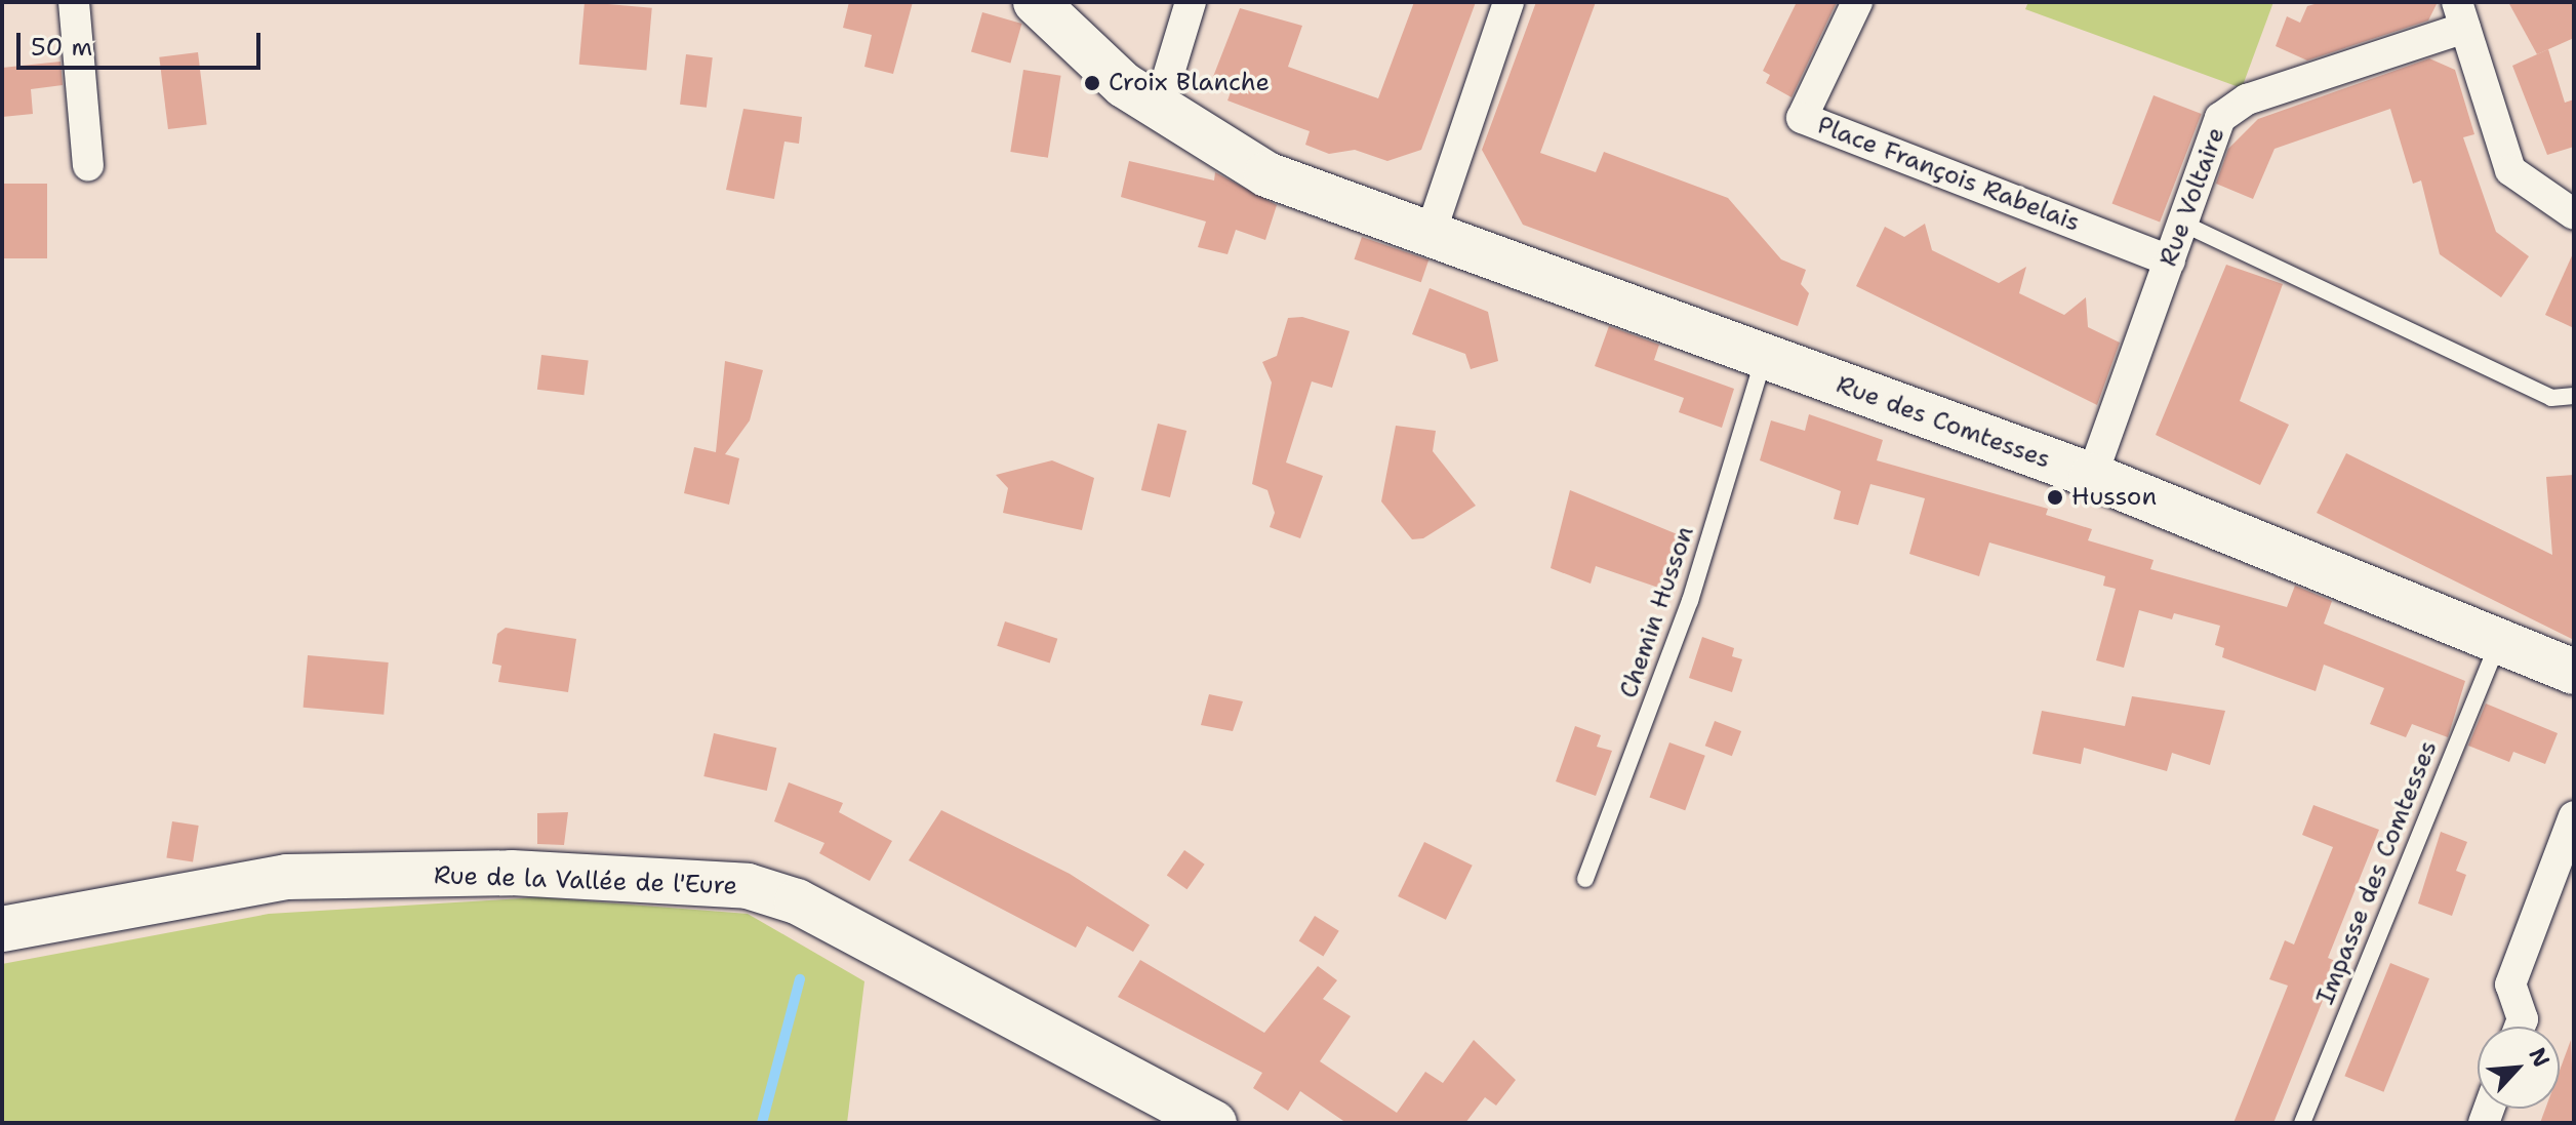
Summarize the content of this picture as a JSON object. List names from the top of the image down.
{
  "streets": {
    "street": [
      "Place François Rabelais",
      "Rue Voltaire",
      "Rue des Comtesses",
      "Rue de la Vallée de l'Eure"
    ],
    "lane": ["Chemin Husson", "Impasse des Comtesses"]
  },
  "crossings": [
    ["Place François Rabelais", "Rue Voltaire"],
    ["Rue Voltaire", "Rue des Comtesses"],
    ["Rue des Comtesses", "Chemin Husson"],
    ["Rue des Comtesses", "Impasse des Comtesses"]
  ],
  "places": ["Croix Blanche", "Husson"],
  "scale_bar": "50 m",
  "north": "top right"
}
